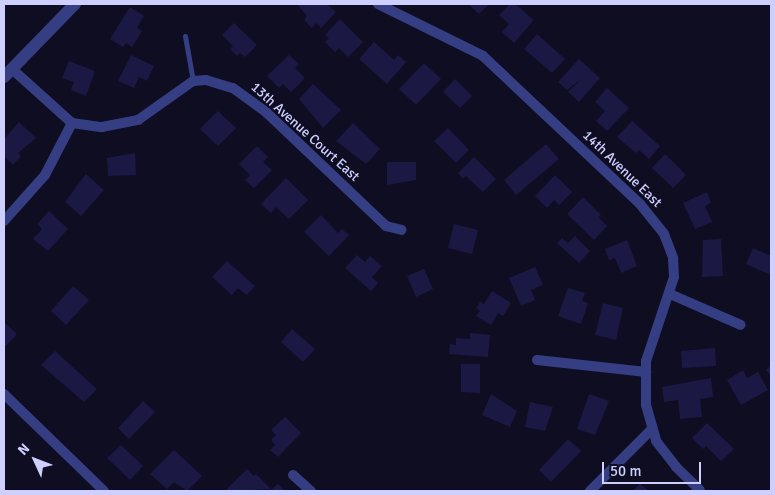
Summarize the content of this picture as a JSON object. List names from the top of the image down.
{
  "streets": {
    "street": ["13th Avenue Court East", "14th Avenue East"]
  },
  "scale_bar": "50 m",
  "north": "top left"
}
